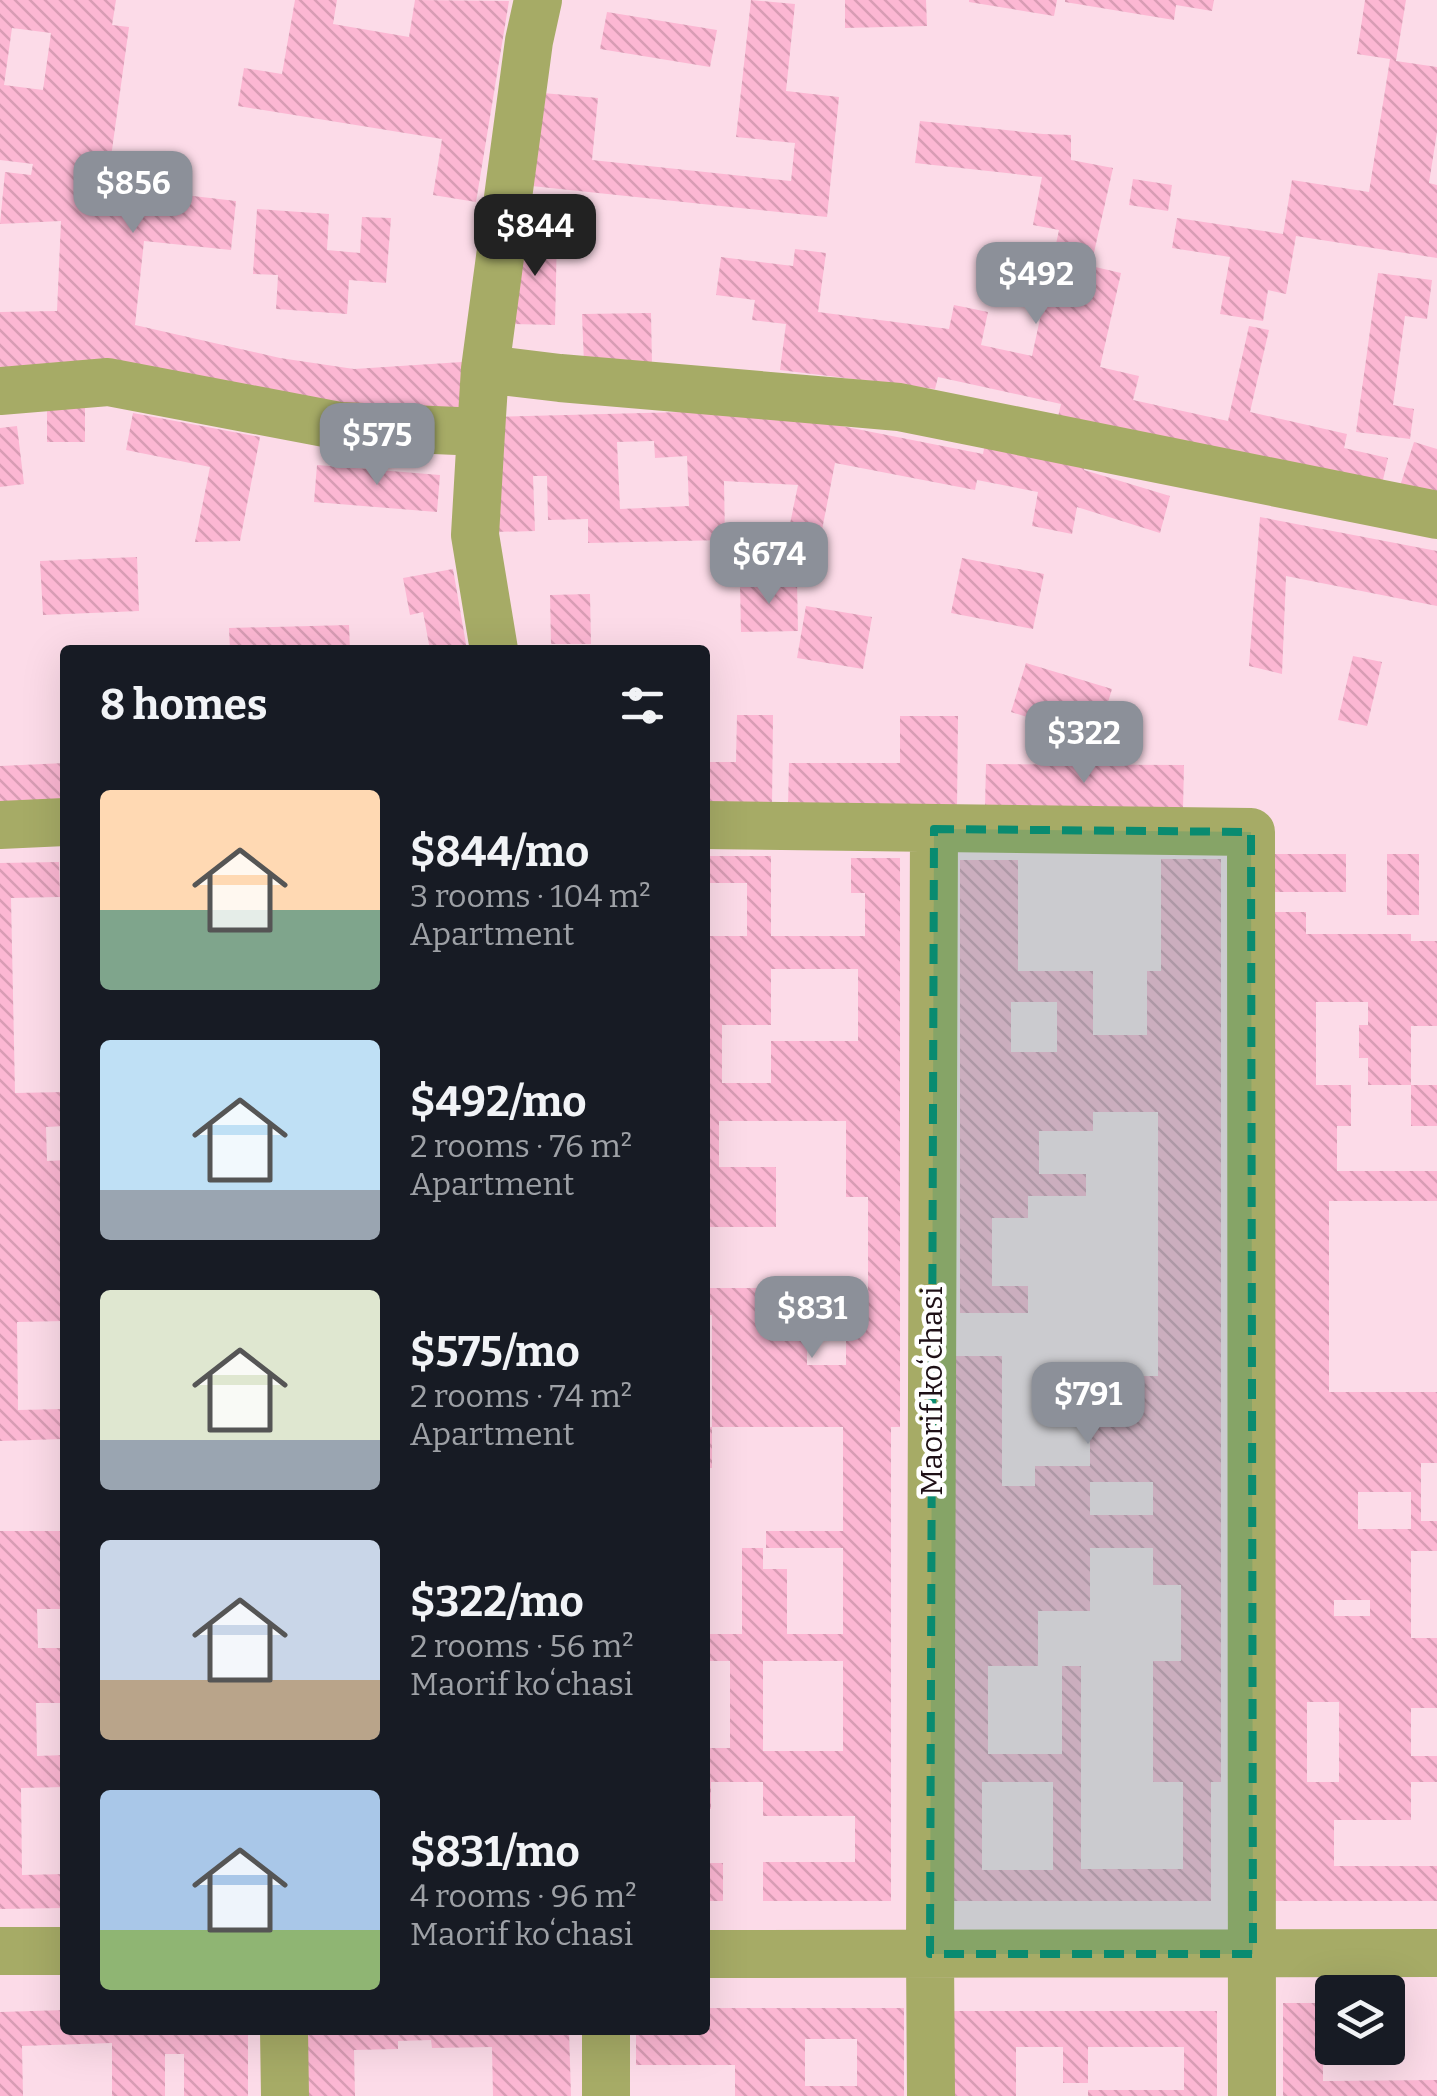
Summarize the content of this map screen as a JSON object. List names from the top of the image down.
{
  "streets": {
    "street": ["Maorif koʻchasi"]
  },
  "page": {
    "price": [
      "$856",
      "$844",
      "$492",
      "$575",
      "$674",
      "$322",
      "$831",
      "$791"
    ],
    "heading": "8 homes",
    "list": [
      {
        "name": "$844/mo",
        "note": "3 rooms · 104 m² · Apartment"
      },
      {
        "name": "$492/mo",
        "note": "2 rooms · 76 m² · Apartment"
      },
      {
        "name": "$575/mo",
        "note": "2 rooms · 74 m² · Apartment"
      },
      {
        "name": "$322/mo",
        "note": "2 rooms · 56 m² · Maorif koʻchasi"
      },
      {
        "name": "$831/mo",
        "note": "4 rooms · 96 m² · Maorif koʻchasi"
      }
    ]
  }
}
